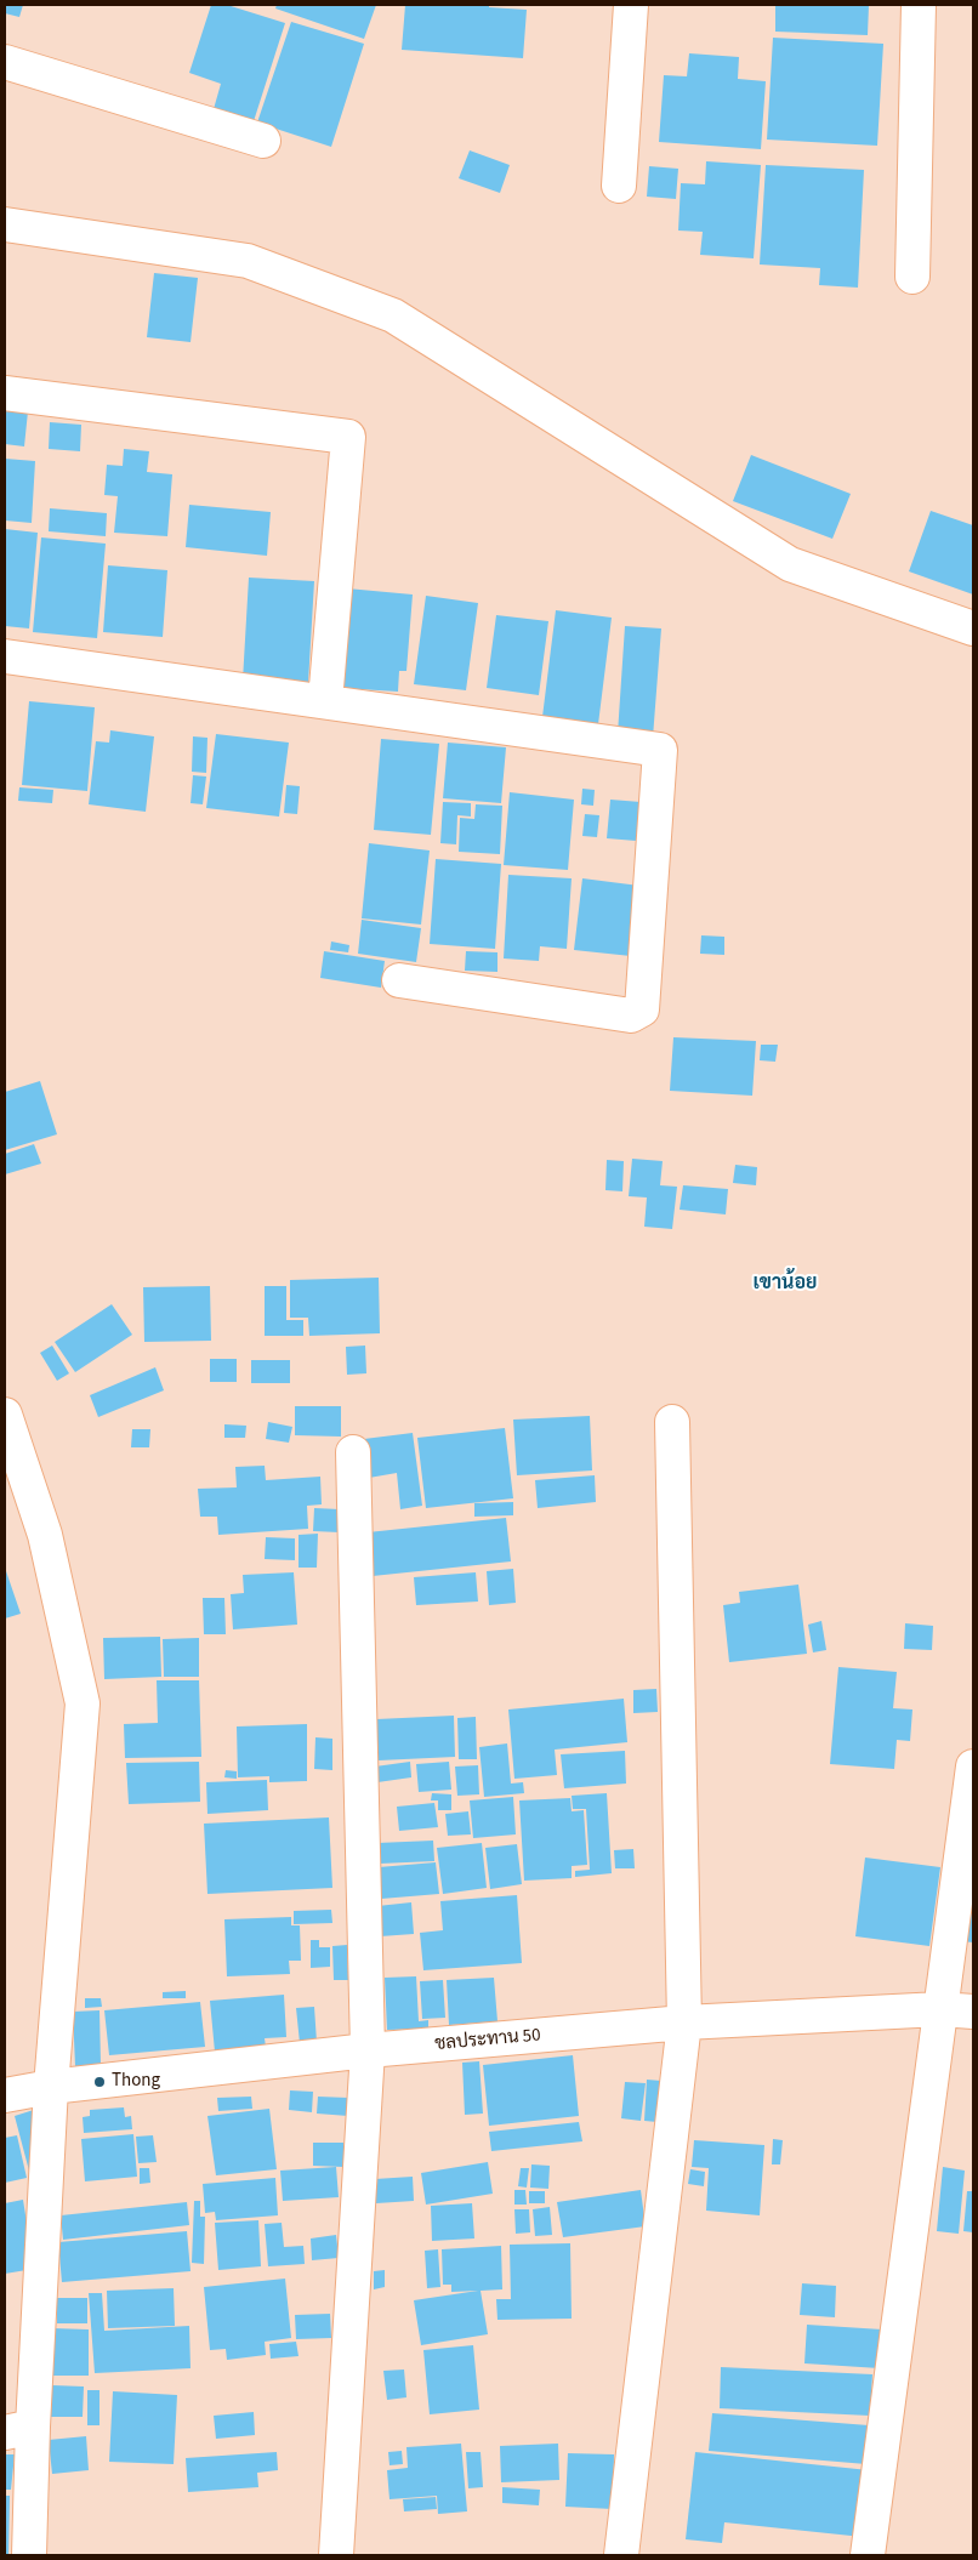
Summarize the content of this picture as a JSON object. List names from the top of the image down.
{
  "streets": {
    "street": ["ชลประทาน 50"]
  },
  "districts": ["เขาน้อย"],
  "places": ["Thong"]
}
